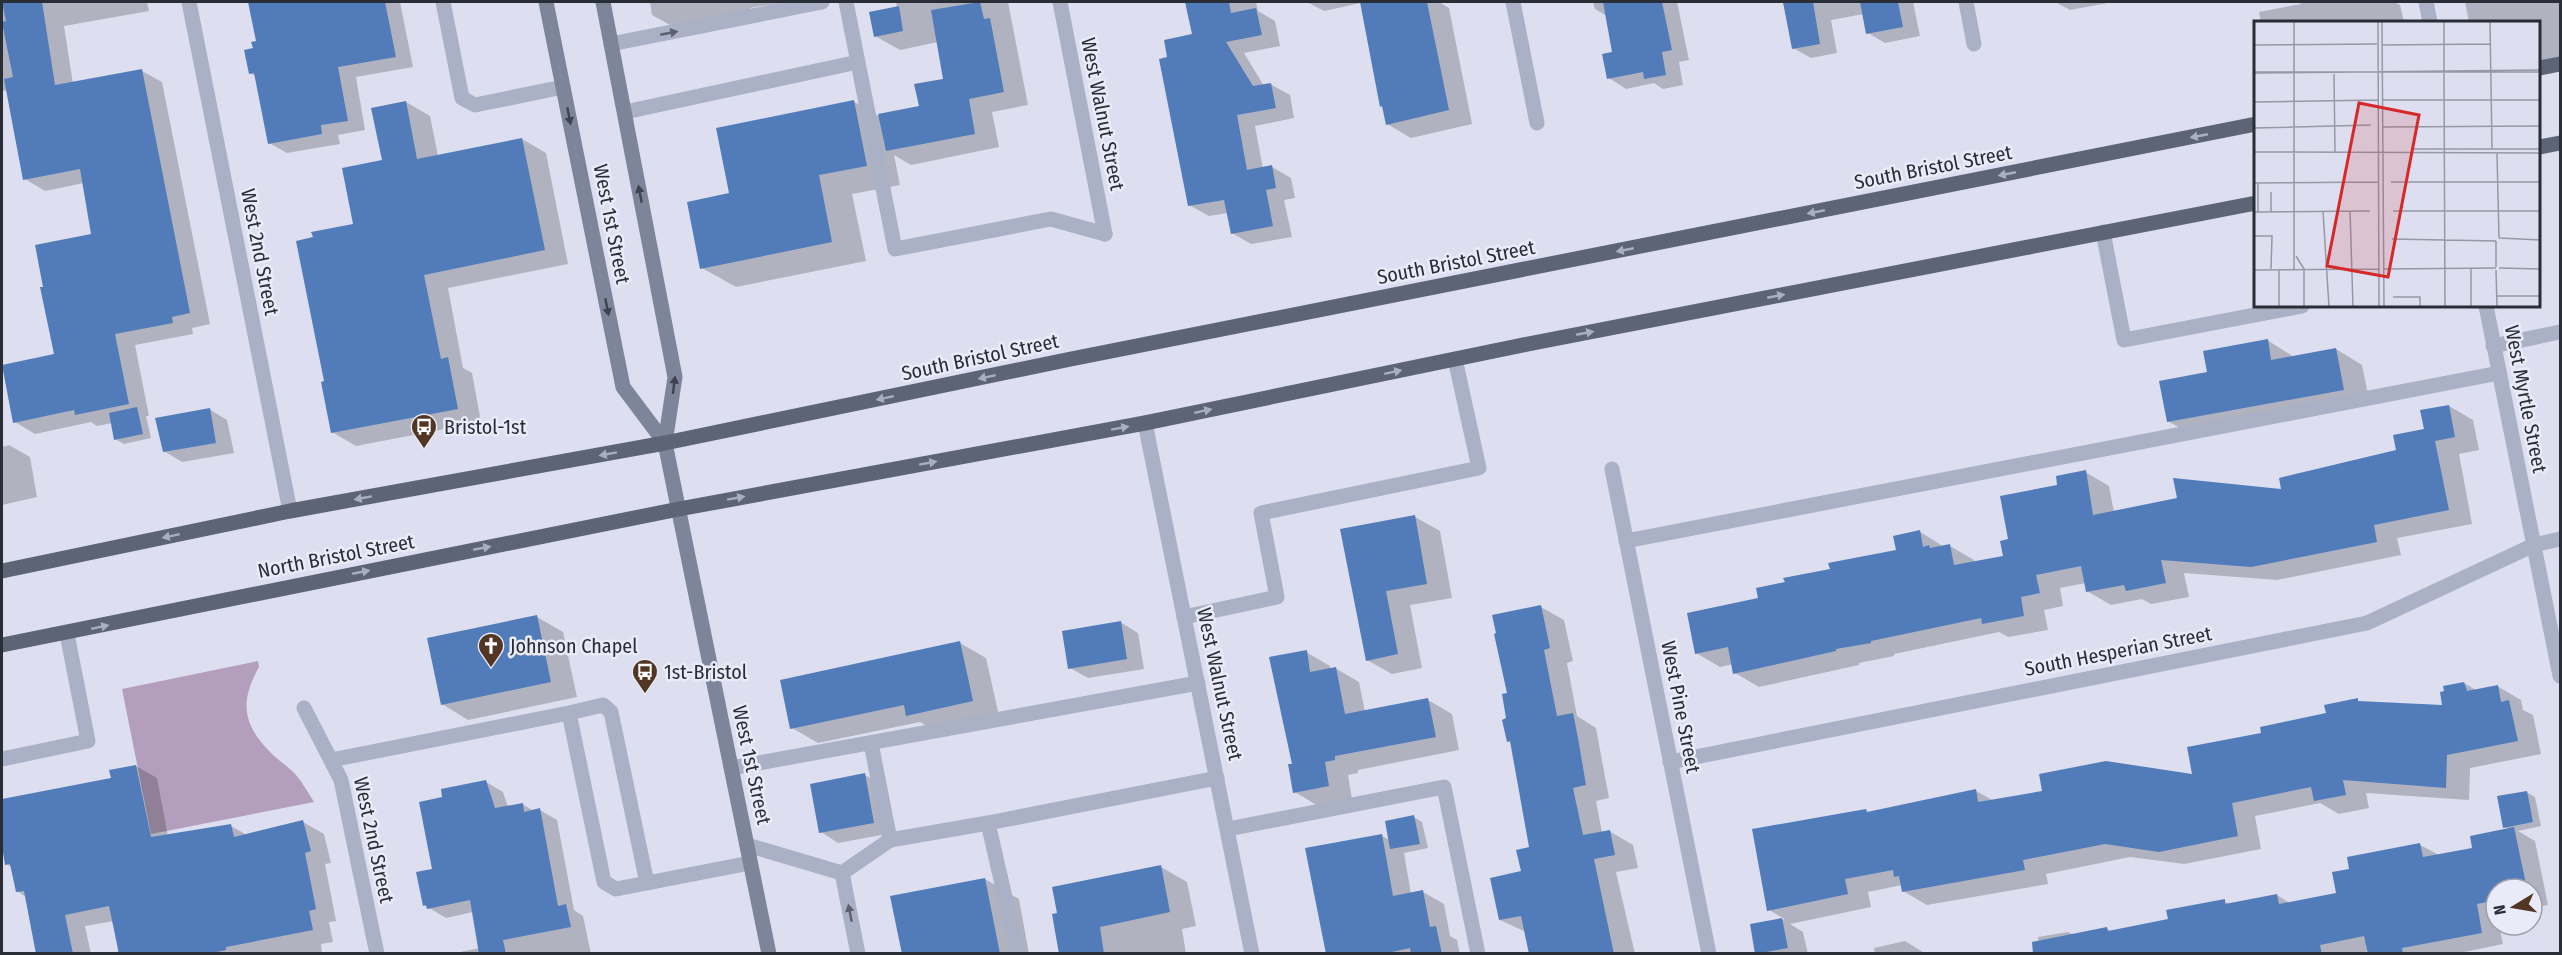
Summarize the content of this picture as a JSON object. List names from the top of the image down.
{
  "streets": {
    "main road": ["South Bristol Street", "West 1st Street", "North Bristol Street"],
    "street": [
      "West Walnut Street",
      "West 2nd Street",
      "West Myrtle Street",
      "South Hesperian Street",
      "West Pine Street"
    ]
  },
  "crossings": [
    ["South Bristol Street", "West 1st Street"],
    ["West 1st Street", "North Bristol Street"],
    ["West Myrtle Street", "South Hesperian Street"],
    ["South Hesperian Street", "West Pine Street"]
  ],
  "places": {
    "bus stop": ["Bristol-1st", "1st-Bristol"],
    "church": ["Johnson Chapel"]
  },
  "north": "left"
}
